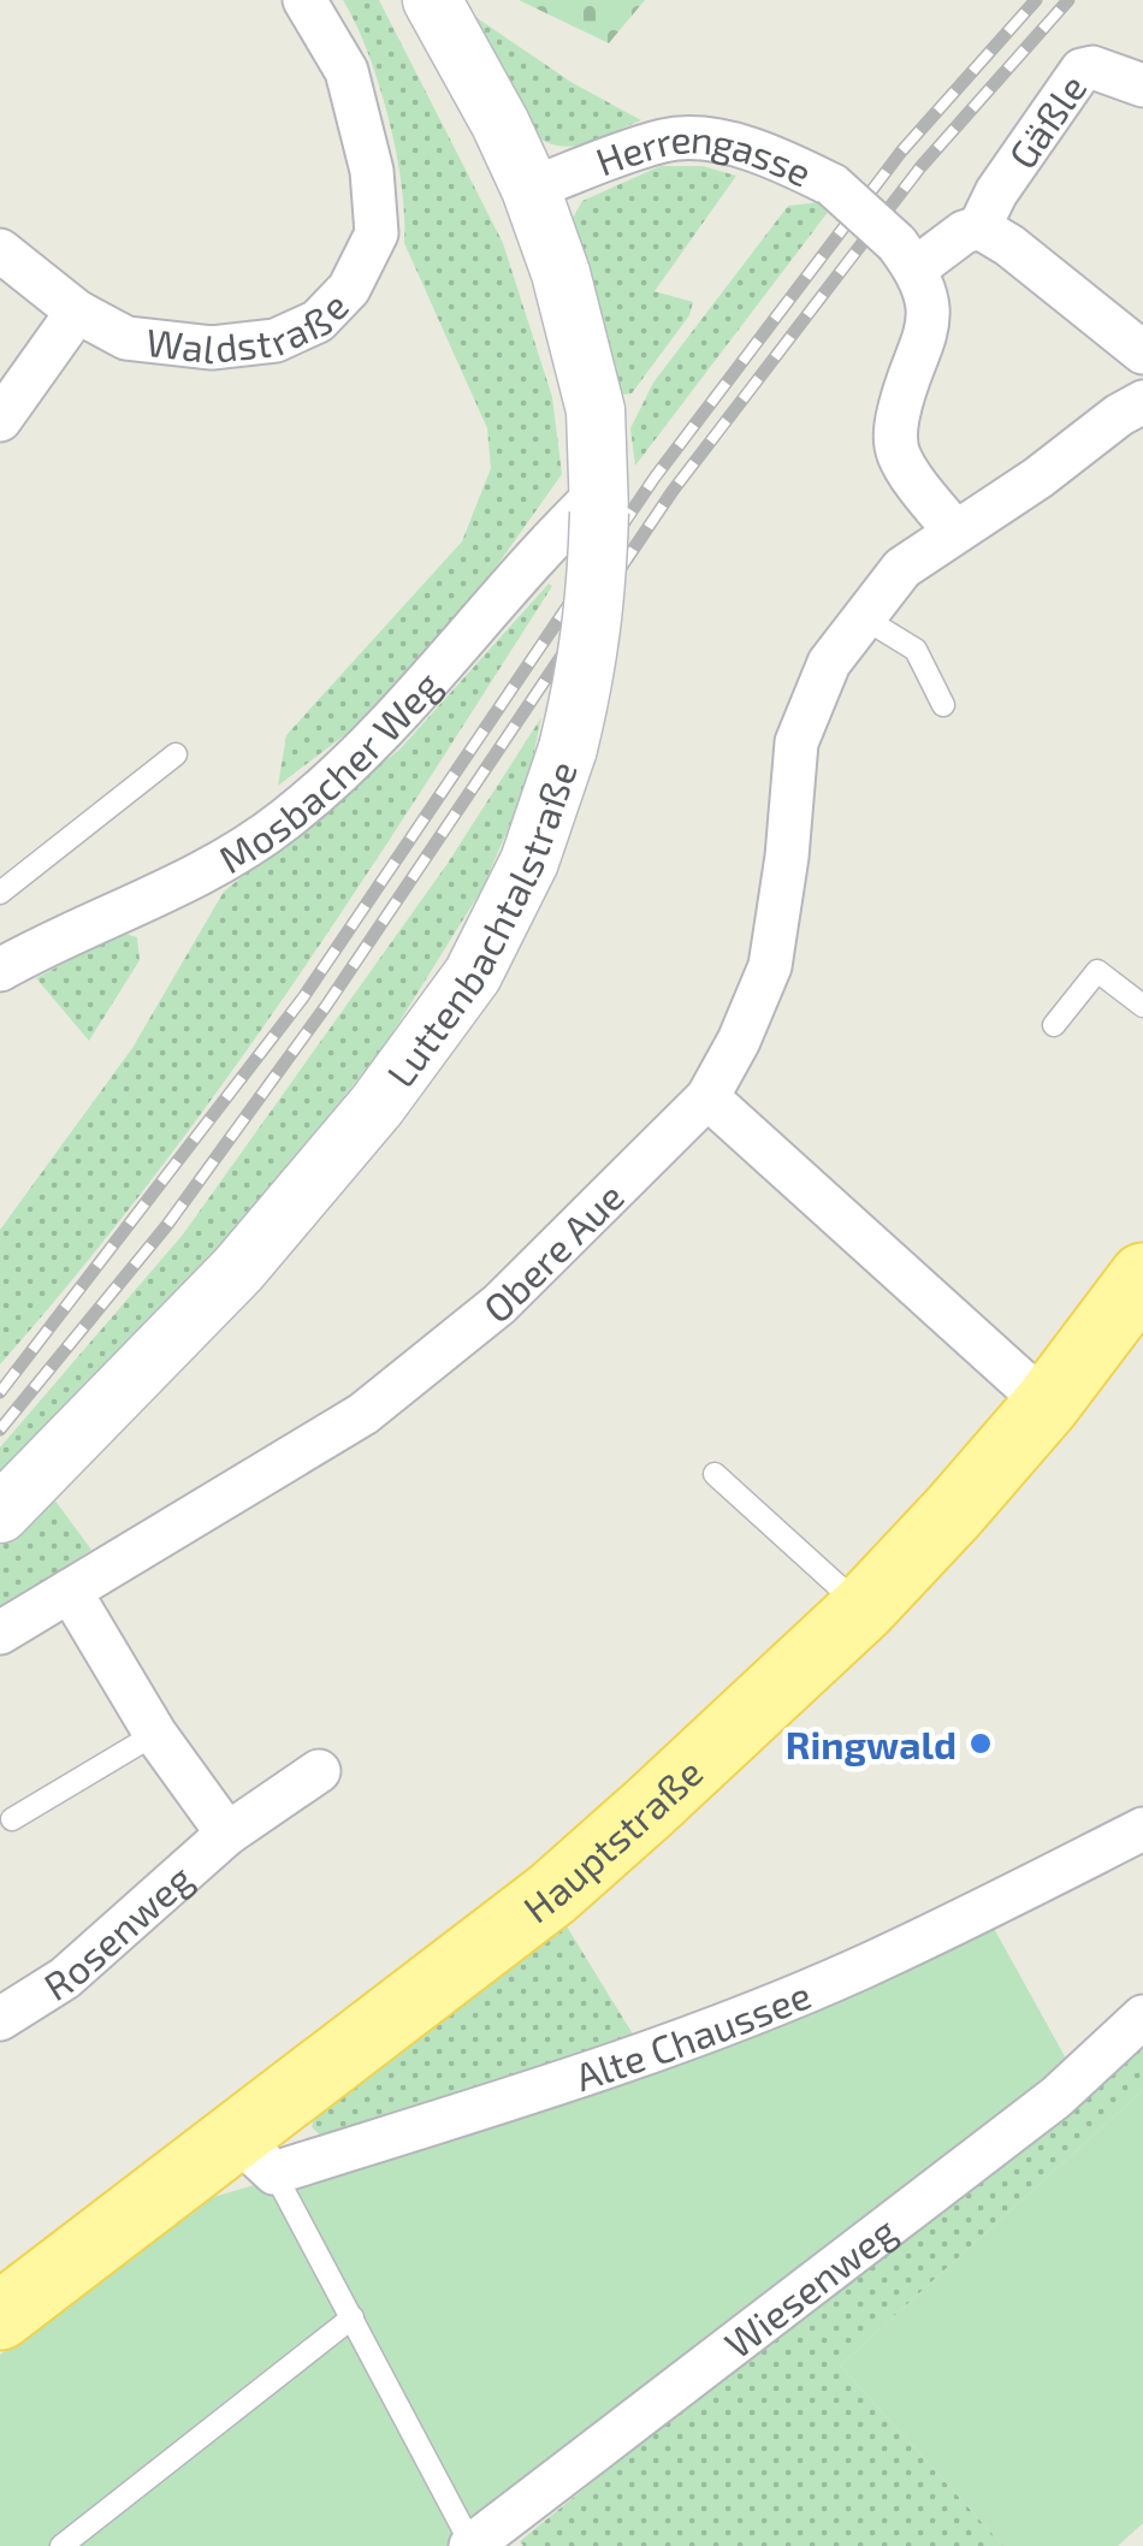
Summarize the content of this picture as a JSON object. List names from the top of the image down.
{
  "streets": {
    "main road": ["Hauptstraße"],
    "street": [
      "Gäßle",
      "Herrengasse",
      "Waldstraße",
      "Mosbacher Weg",
      "Luttenbachtalstraße",
      "Obere Aue",
      "Rosenweg",
      "Alte Chaussee",
      "Wiesenweg"
    ]
  },
  "crossings": [
    ["Gäßle", "Herrengasse"],
    ["Herrengasse", "Luttenbachtalstraße"],
    ["Mosbacher Weg", "Luttenbachtalstraße"],
    ["Obere Aue", "Rosenweg"],
    ["Hauptstraße", "Alte Chaussee"]
  ],
  "places": ["Ringwald"]
}
